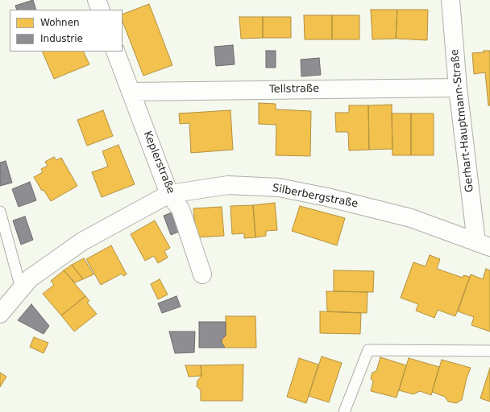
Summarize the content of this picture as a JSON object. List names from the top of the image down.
{
  "streets": {
    "street": [
      "Tellstraße",
      "Gerhart-Hauptmann-Straße",
      "Keplerstraße",
      "Silberbergstraße"
    ]
  },
  "crossings": [
    ["Tellstraße", "Gerhart-Hauptmann-Straße"],
    ["Tellstraße", "Keplerstraße"],
    ["Gerhart-Hauptmann-Straße", "Silberbergstraße"],
    ["Keplerstraße", "Silberbergstraße"]
  ],
  "legend": ["Wohnen", "Industrie"]
}
